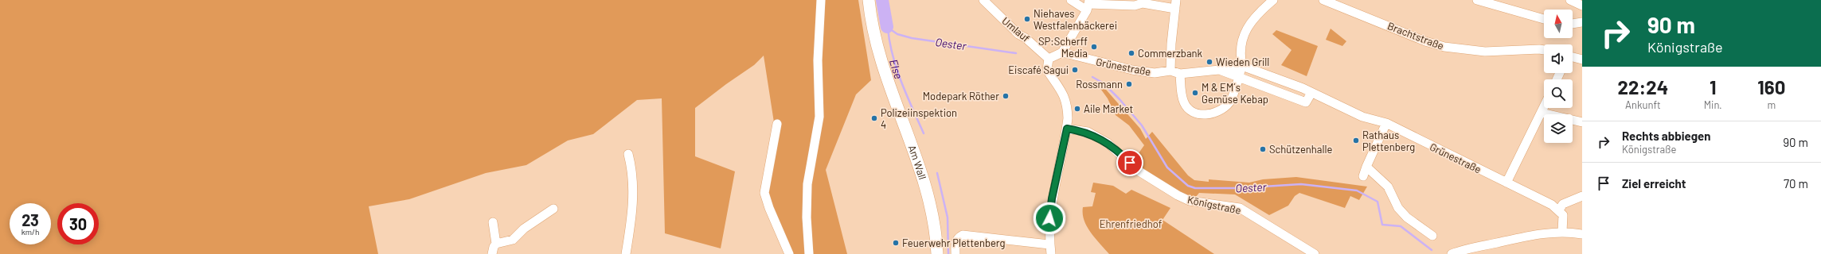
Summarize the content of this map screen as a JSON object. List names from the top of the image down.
{
  "streets": {
    "main road": ["Am Wall"],
    "street": [
      "Umlauf",
      "Brachtstraße",
      "Grünestraße",
      "Königstraße"
    ]
  },
  "water": ["Oester", "Else"],
  "parks": ["Ehrenfriedhof"],
  "places": [
    "Niehaves Westfalenbäckerei",
    "SP:Scherff Media",
    "Commerzbank",
    "Wieden Grill",
    "Eiscafé Sagui",
    "Rossmann",
    "M & EM´s Gemüse Kebap",
    "Modepark Röther",
    "Aile Market",
    "Polizeiinspektion 4",
    "Rathaus Plettenberg",
    "Schützenhalle",
    "Feuerwehr Plettenberg"
  ],
  "north": "top",
  "page": {
    "turn": ["90 m", "Königstraße"],
    "eta": [
      "22:24",
      "Ankunft",
      "1",
      "Min.",
      "160",
      "m"
    ],
    "list": [
      {
        "name": "Rechts abbiegen",
        "note": "Königstraße",
        "value": "90 m"
      },
      {
        "name": "Ziel erreicht",
        "value": "70 m"
      }
    ],
    "speed": "23 km/h",
    "limit": "30"
  }
}
